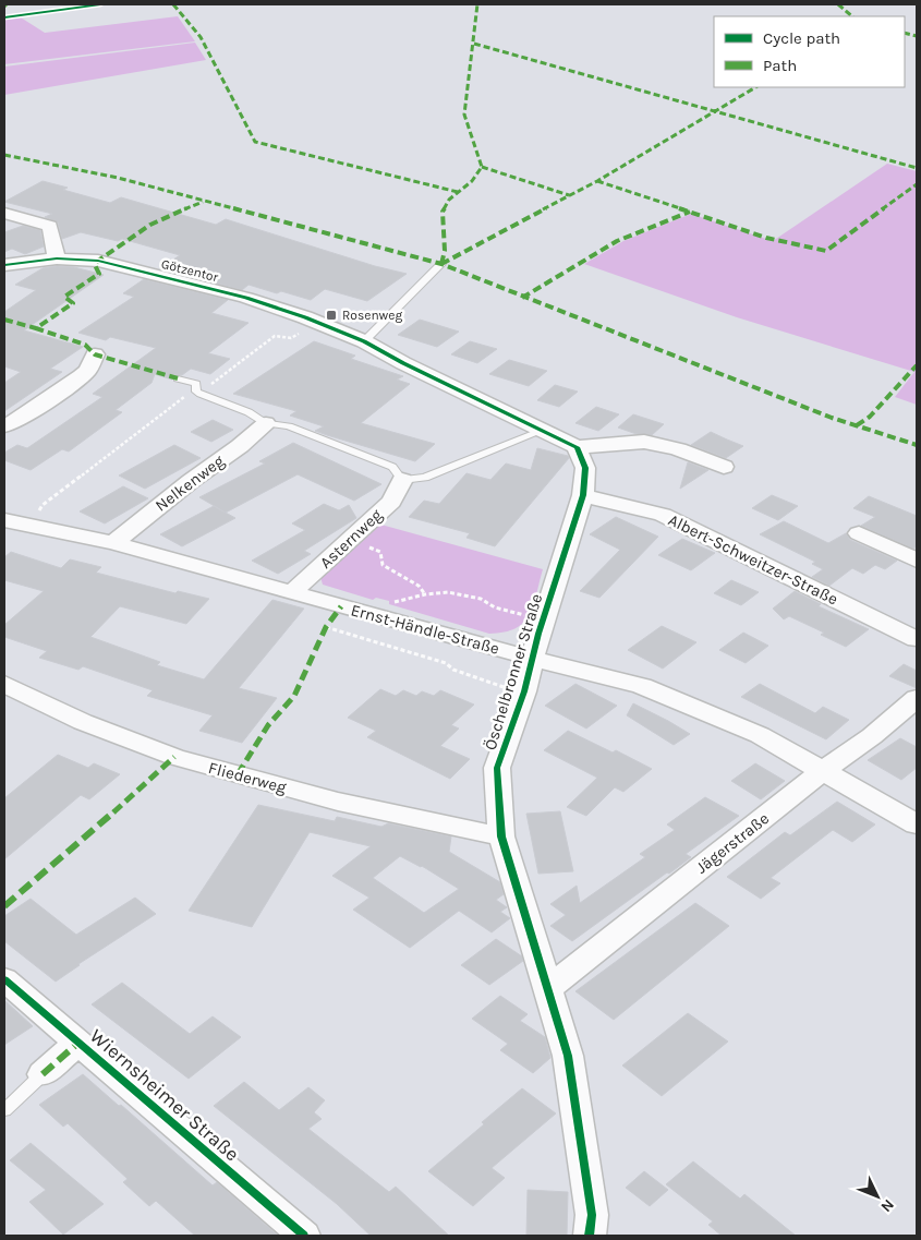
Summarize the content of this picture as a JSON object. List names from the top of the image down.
{
  "streets": {
    "street": [
      "Götzentor",
      "Nelkenweg",
      "Asternweg",
      "Albert-Schweitzer-Straße",
      "Ernst-Händle-Straße",
      "Öschelbronner Straße",
      "Fliederweg",
      "Jägerstraße",
      "Wiernsheimer Straße"
    ]
  },
  "crossings": [
    ["Nelkenweg", "Ernst-Händle-Straße"],
    ["Asternweg", "Ernst-Händle-Straße"],
    ["Albert-Schweitzer-Straße", "Öschelbronner Straße"],
    ["Ernst-Händle-Straße", "Öschelbronner Straße"],
    ["Ernst-Händle-Straße", "Jägerstraße"],
    ["Öschelbronner Straße", "Fliederweg"],
    ["Öschelbronner Straße", "Jägerstraße"]
  ],
  "places": {
    "transit": ["Rosenweg"]
  },
  "legend": ["Cycle path", "Path"],
  "north": "bottom right"
}
